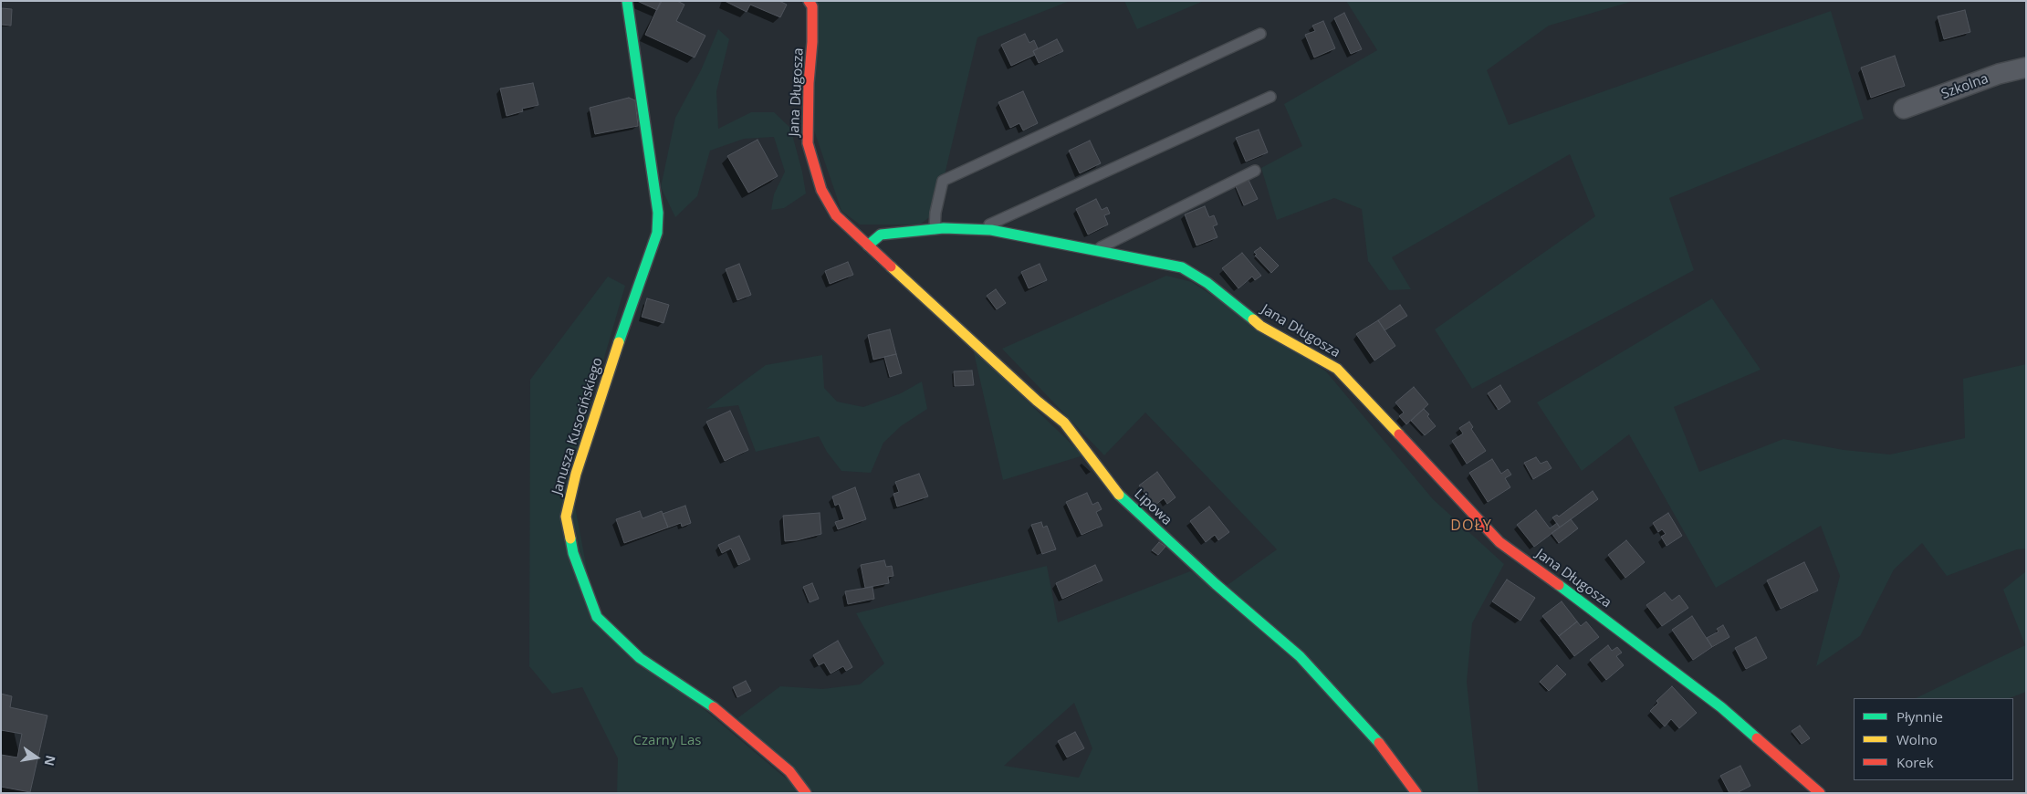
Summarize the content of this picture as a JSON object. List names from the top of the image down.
{
  "streets": {
    "street": [
      "Szkolna",
      "Jana Długosza",
      "Janusza Kusocińskiego",
      "Lipowa"
    ]
  },
  "crossings": [
    ["Jana Długosza", "Lipowa"]
  ],
  "districts": ["DOŁY"],
  "parks": ["Czarny Las"],
  "legend": ["Płynnie", "Wolno", "Korek"],
  "north": "right"
}
